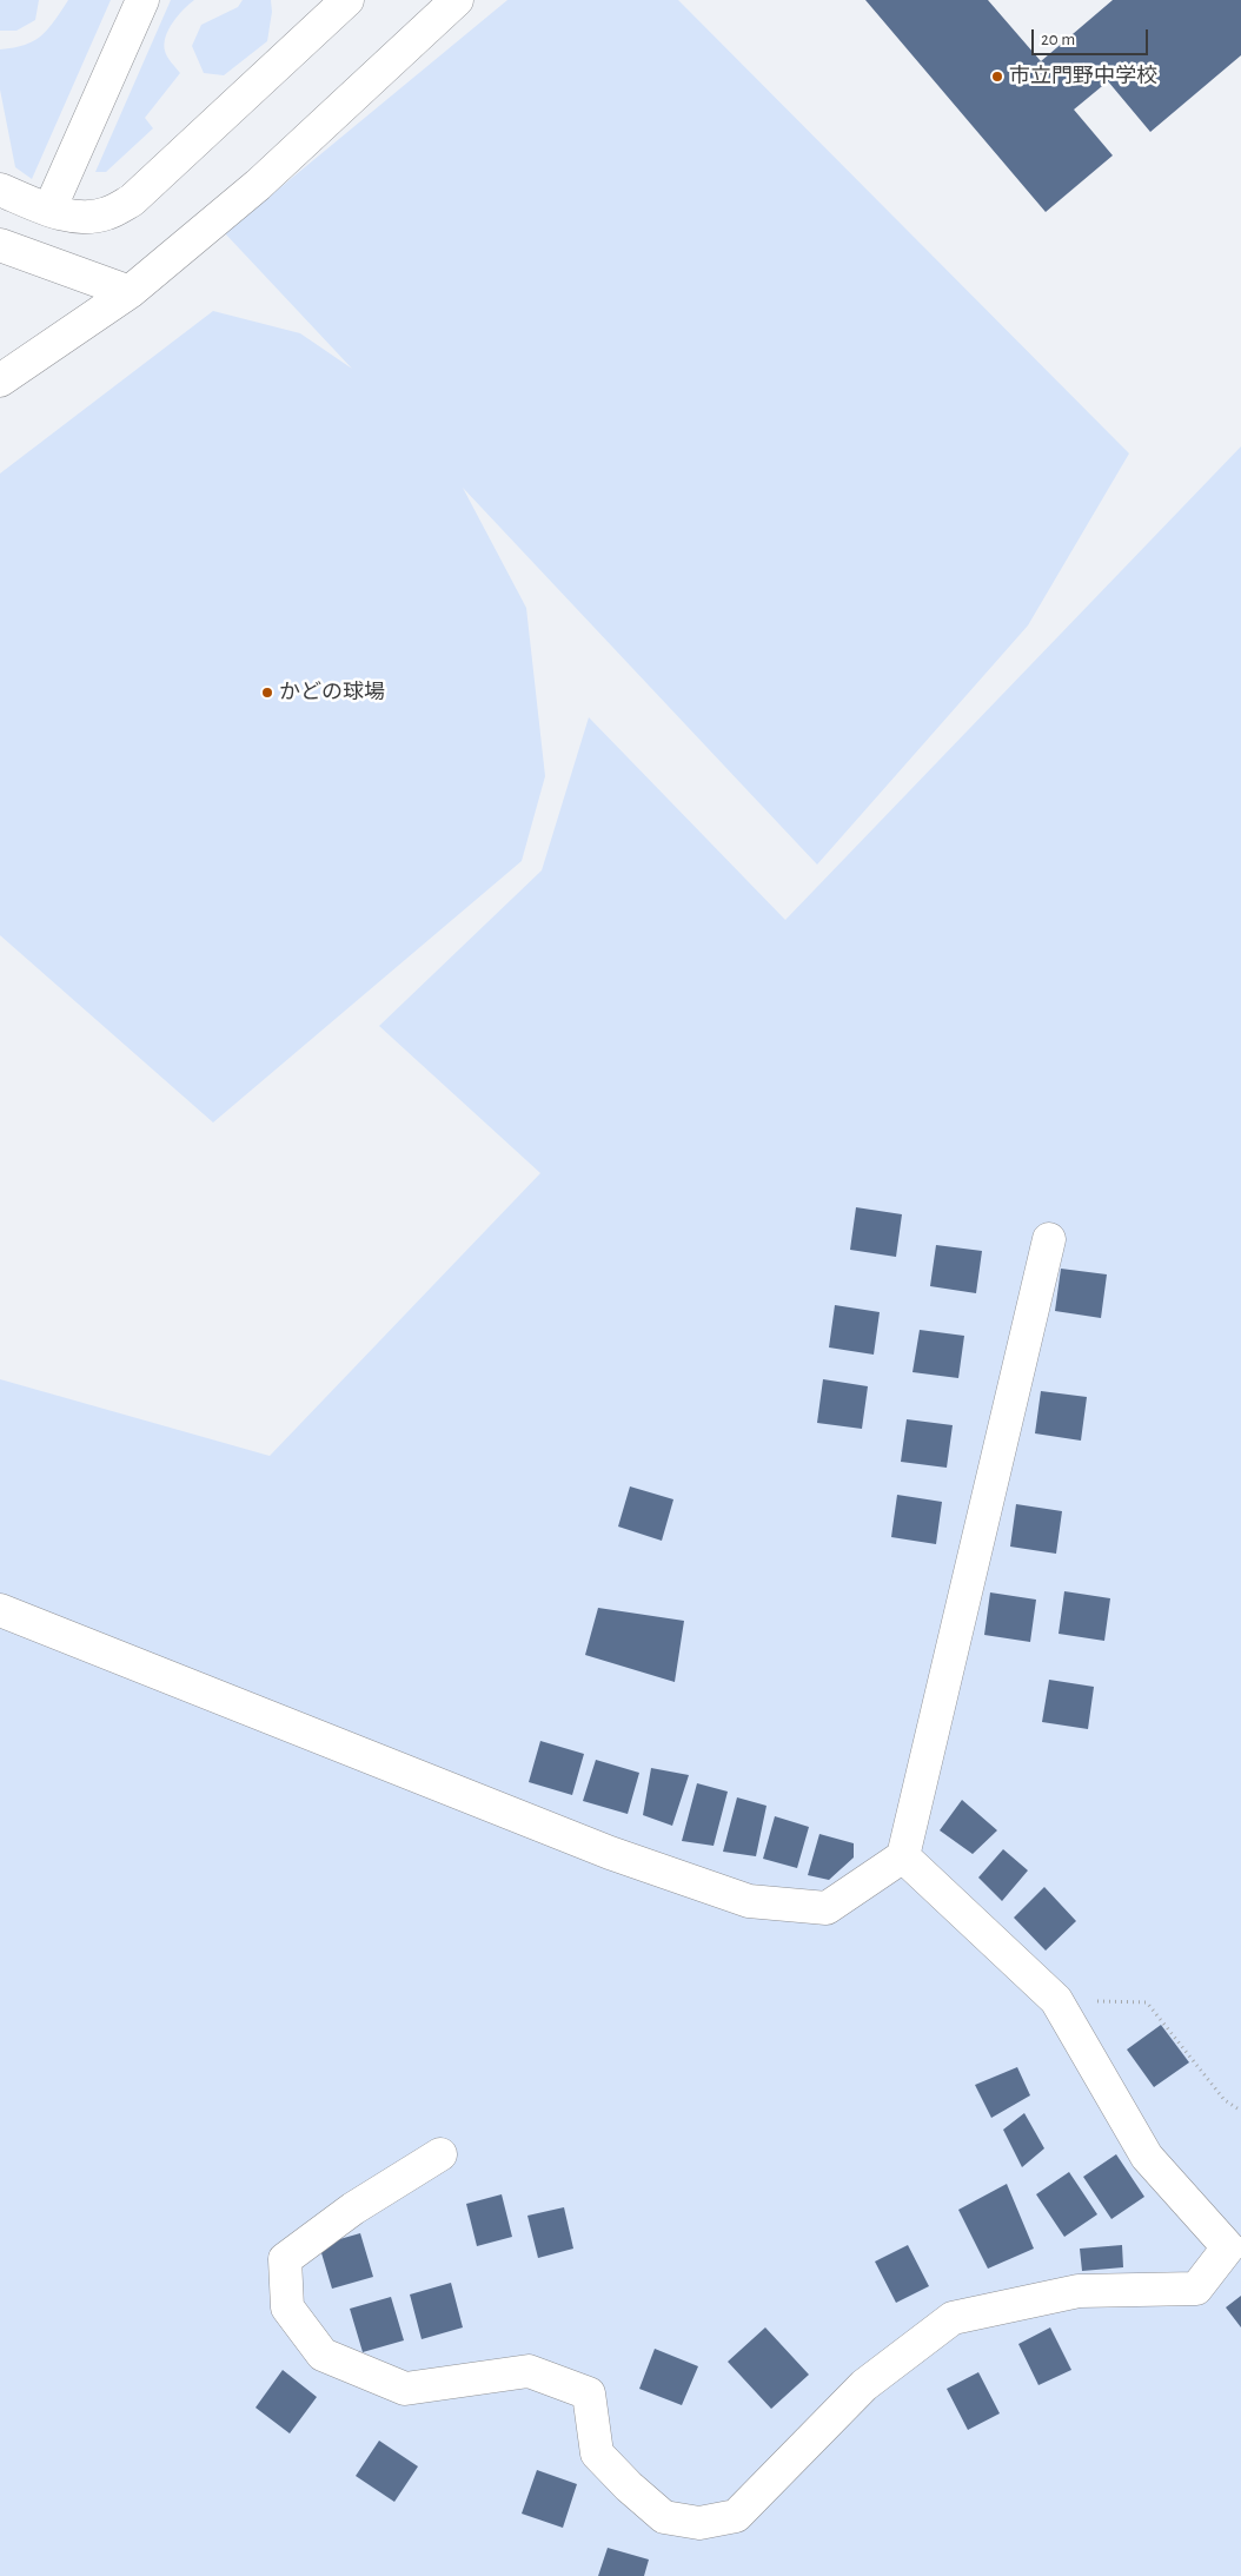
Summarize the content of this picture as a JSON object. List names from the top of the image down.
{
  "places": ["市立門野中学校", "かどの球場"],
  "scale_bar": "20 m"
}
